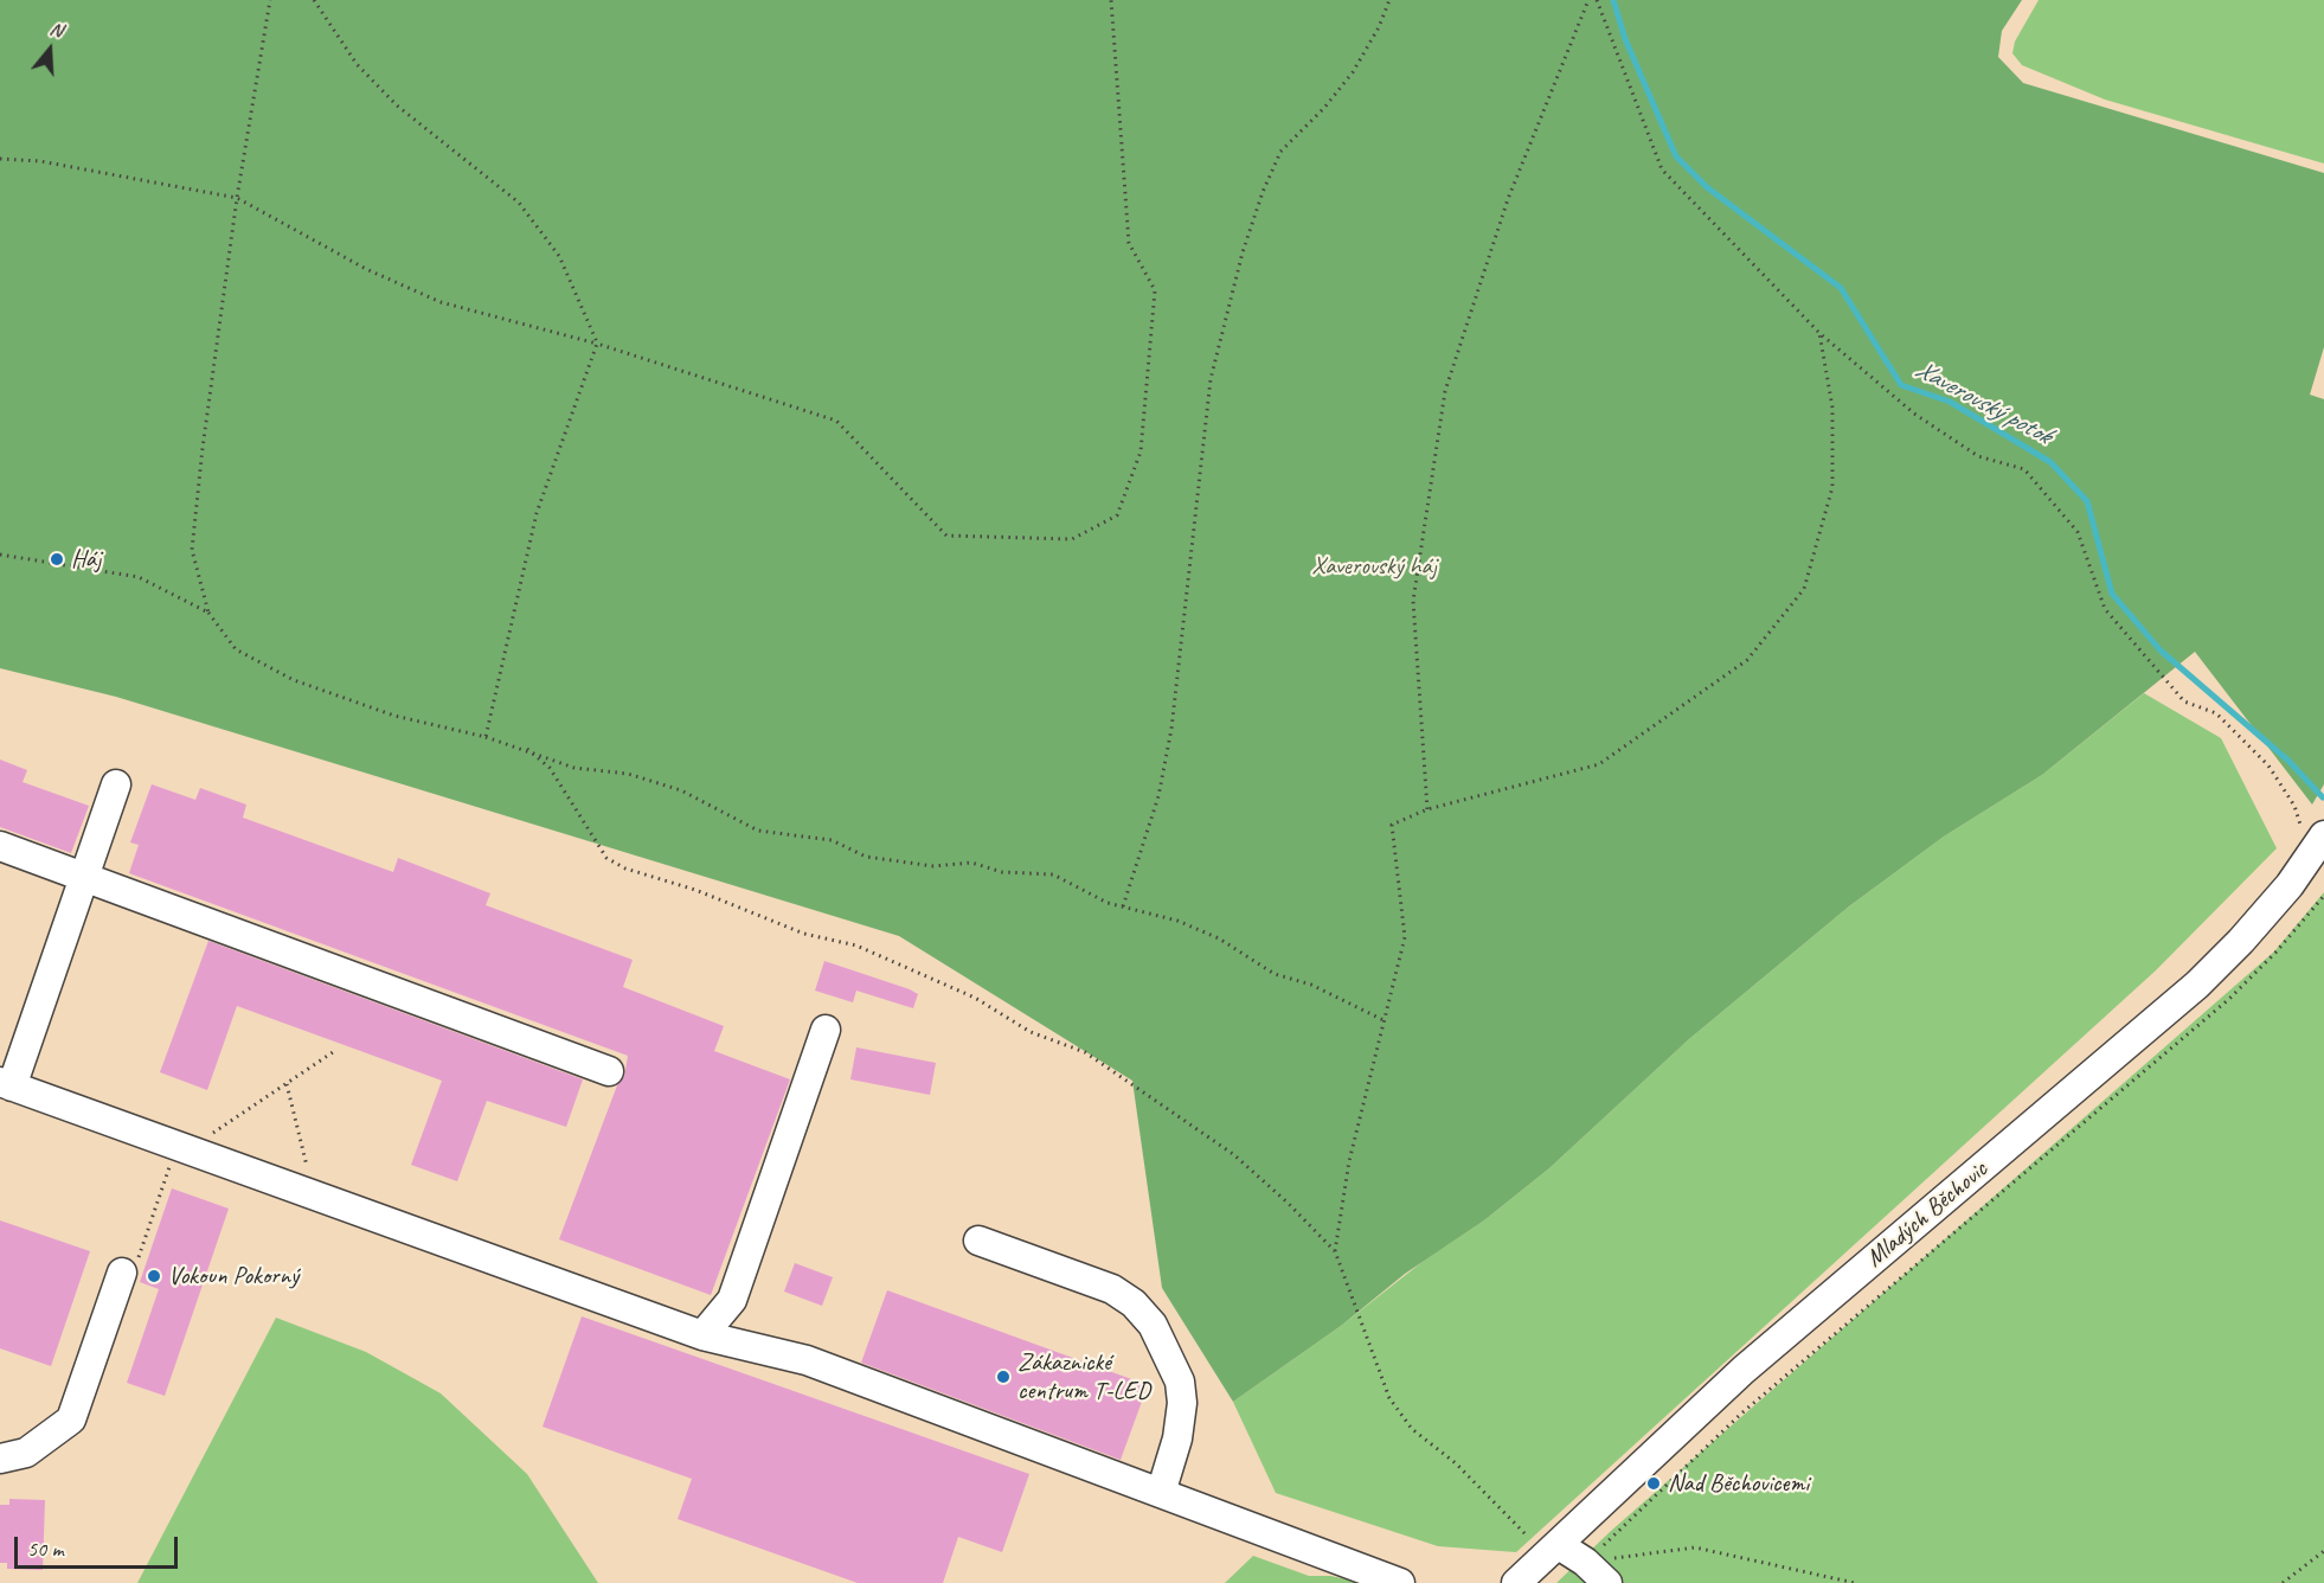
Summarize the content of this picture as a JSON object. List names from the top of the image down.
{
  "streets": {
    "street": ["Mladých Běchovic"]
  },
  "water": ["Xaverovský potok"],
  "parks": ["Xaverovský háj"],
  "places": [
    "Háj",
    "Vokoun Pokorný",
    "Zákaznické centrum T-LED",
    "Nad Běchovicemi"
  ],
  "scale_bar": "50 m",
  "north": "top"
}
